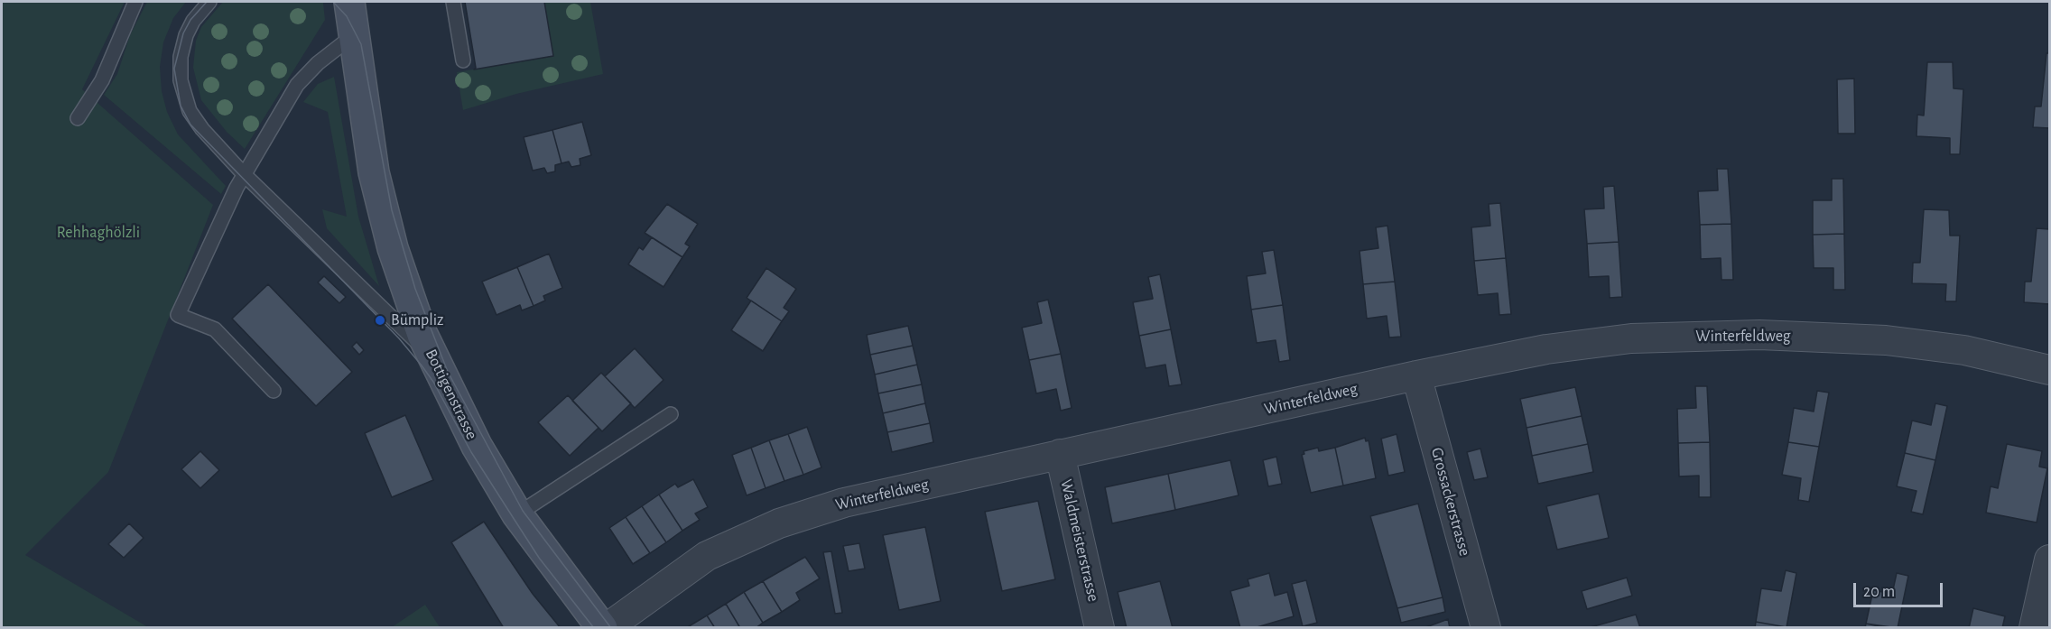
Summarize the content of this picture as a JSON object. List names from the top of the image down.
{
  "streets": {
    "street": [
      "Winterfeldweg",
      "Bottigenstrasse",
      "Grossackerstrasse",
      "Waldmeisterstrasse"
    ]
  },
  "crossings": [
    ["Winterfeldweg", "Grossackerstrasse"],
    ["Winterfeldweg", "Waldmeisterstrasse"]
  ],
  "parks": ["Rehhaghölzli"],
  "places": ["Bümpliz"],
  "scale_bar": "20 m"
}
